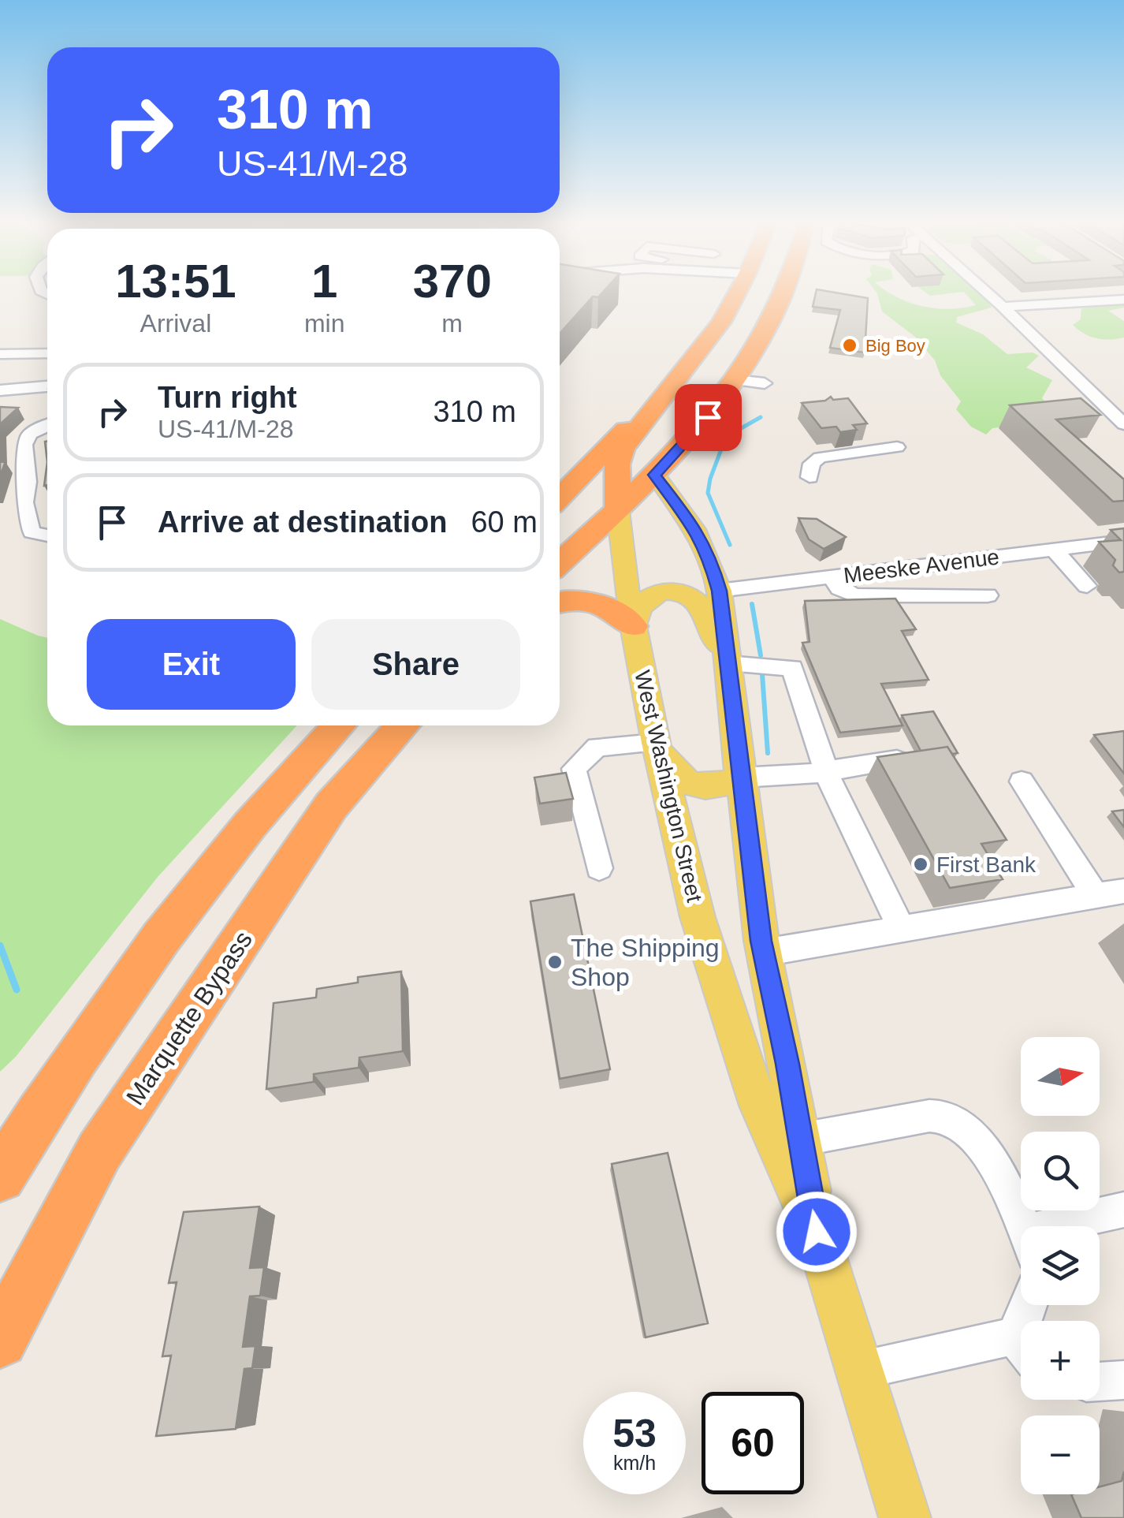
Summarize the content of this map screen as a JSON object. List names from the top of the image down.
{
  "streets": {
    "highway": ["Marquette Bypass"],
    "main road": ["West Washington Street"],
    "street": ["Meeske Avenue"]
  },
  "crossings": [
    ["Meeske Avenue", "West Washington Street"]
  ],
  "places": ["Big Boy", "First Bank", "The Shipping Shop"],
  "north": "right",
  "page": {
    "turn": ["310 m", "US-41/M-28"],
    "eta": [
      "13:51",
      "Arrival",
      "1",
      "min",
      "370",
      "m"
    ],
    "list": [
      {
        "name": "Turn right",
        "note": "US-41/M-28",
        "value": "310 m"
      },
      {
        "name": "Arrive at destination",
        "value": "60 m"
      }
    ],
    "buttons": ["Exit", "Share"],
    "map_buttons": ["+", "−"],
    "speed": "53 km/h",
    "limit": "60"
  }
}
